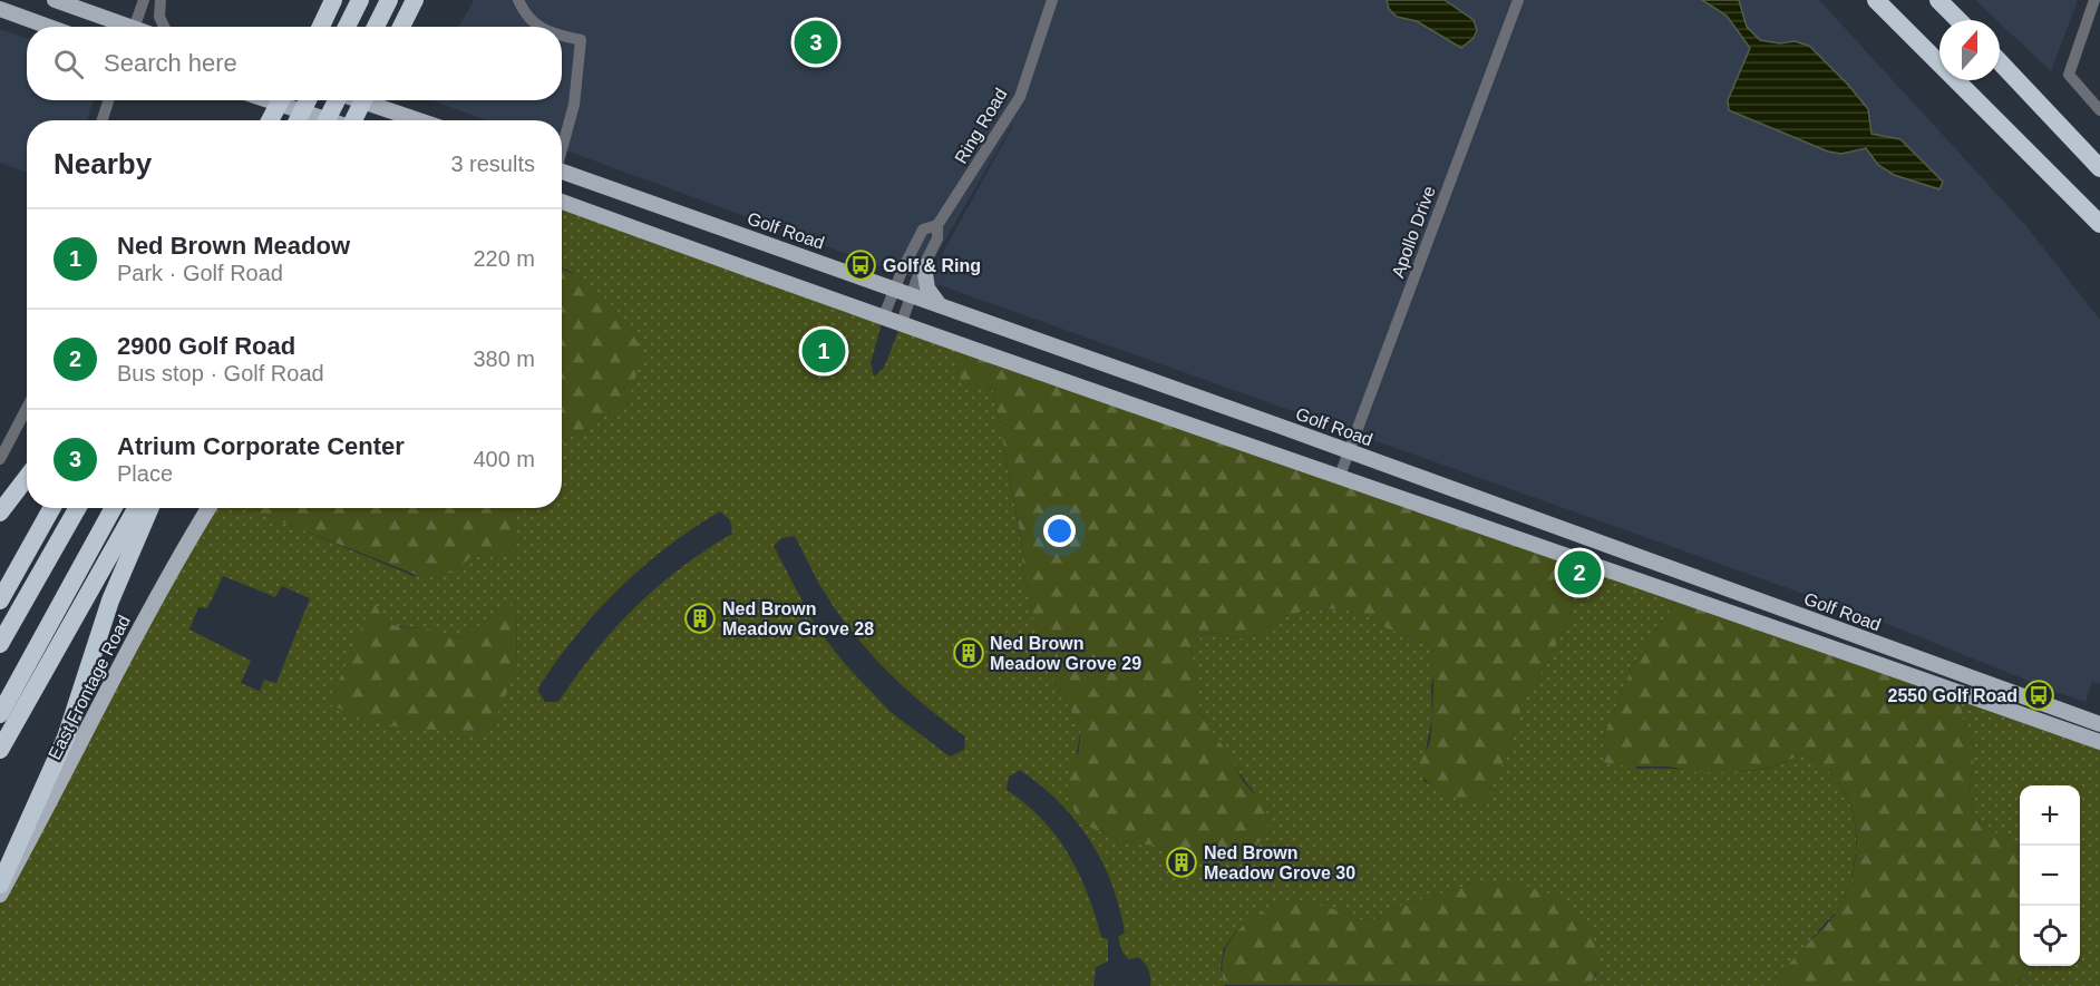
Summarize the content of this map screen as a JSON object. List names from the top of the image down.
{
  "streets": {
    "main road": ["Golf Road", "East Frontage Road"],
    "street": ["Ring Road", "Apollo Drive"]
  },
  "crossings": [
    ["Ring Road", "Golf Road"],
    ["Golf Road", "Apollo Drive"]
  ],
  "places": {
    "bus stop": ["Golf & Ring", "2550 Golf Road"],
    "building": ["Ned Brown Meadow Grove 28", "Ned Brown Meadow Grove 29", "Ned Brown Meadow Grove 30"]
  },
  "north": "top",
  "page": {
    "pins": ["3", "1", "2"],
    "search": "Search here",
    "heading": ["Nearby", "3 results"],
    "list": [
      {
        "mark": "1",
        "name": "Ned Brown Meadow",
        "note": "Park · Golf Road",
        "value": "220 m"
      },
      {
        "mark": "2",
        "name": "2900 Golf Road",
        "note": "Bus stop · Golf Road",
        "value": "380 m"
      },
      {
        "mark": "3",
        "name": "Atrium Corporate Center",
        "note": "Place",
        "value": "400 m"
      }
    ],
    "map_buttons": ["+", "−"]
  }
}
